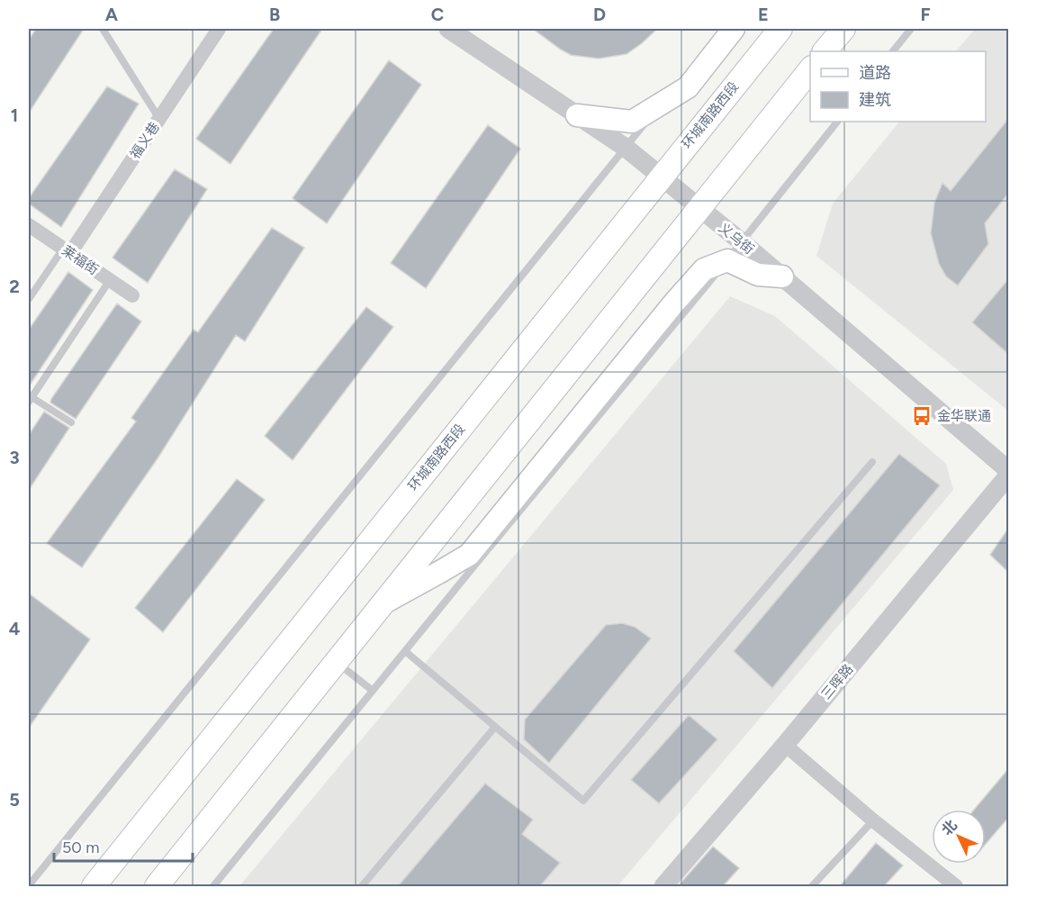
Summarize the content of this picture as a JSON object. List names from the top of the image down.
{
  "streets": {
    "main road": ["环城南路西段"],
    "street": [
      "福义巷",
      "义乌街",
      "莱福街",
      "三晖路"
    ]
  },
  "crossings": [
    ["环城南路西段", "义乌街"],
    ["福义巷", "莱福街"]
  ],
  "places": {
    "bus stop": ["金华联通"]
  },
  "legend": ["道路", "建筑"],
  "scale_bar": "50 m",
  "north": "top left",
  "grid": {
    "columns": [
      "A",
      "B",
      "C",
      "D",
      "E",
      "F"
    ],
    "rows": [
      "1",
      "2",
      "3",
      "4",
      "5"
    ]
  }
}
